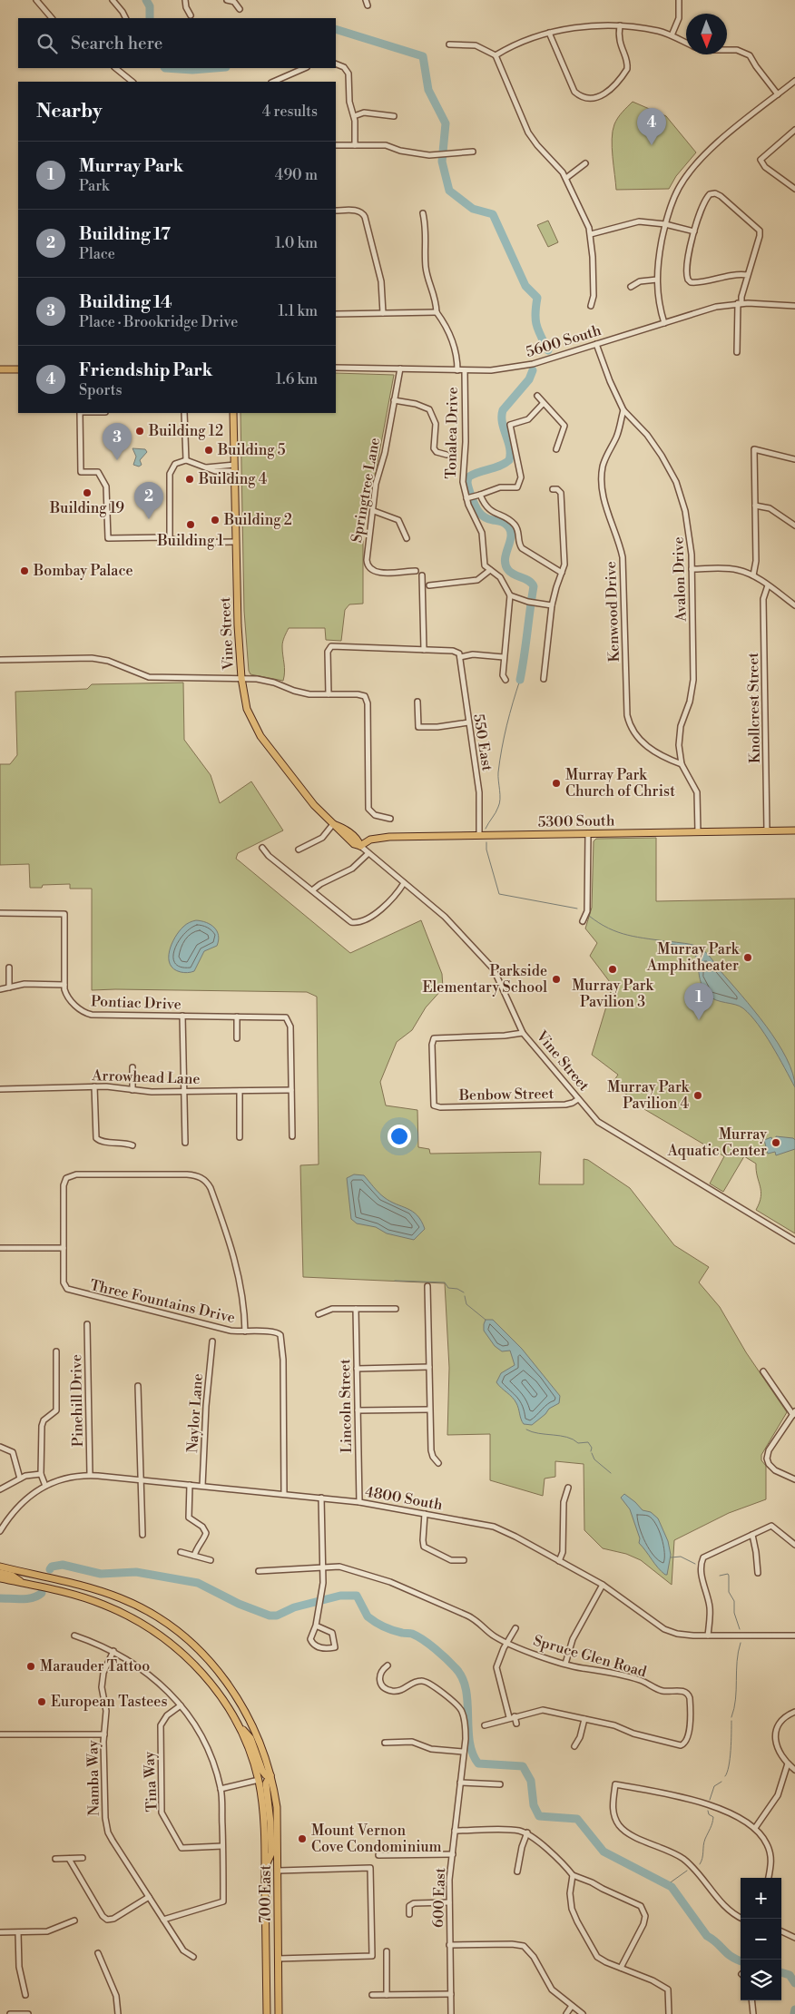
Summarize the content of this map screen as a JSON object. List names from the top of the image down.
{
  "streets": {
    "main road": ["Vine Street", "5300 South", "700 East"],
    "street": [
      "5600 South",
      "Tonalea Drive",
      "Springtree Lane",
      "Avalon Drive",
      "Kenwood Drive",
      "Knollcrest Street",
      "550 East",
      "Pontiac Drive",
      "Arrowhead Lane",
      "Benbow Street",
      "Three Fountains Drive",
      "Pinehill Drive",
      "Lincoln Street",
      "Naylor Lane",
      "4800 South",
      "Spruce Glen Road",
      "Namba Way",
      "Tina Way",
      "600 East"
    ]
  },
  "crossings": [
    ["5600 South", "Tonalea Drive"],
    ["5600 South", "Springtree Lane"],
    ["5600 South", "Avalon Drive"],
    ["Avalon Drive", "Kenwood Drive"],
    ["Avalon Drive", "5300 South"],
    ["Vine Street", "5300 South"],
    ["Vine Street", "Benbow Street"],
    ["Knollcrest Street", "5300 South"],
    ["550 East", "5300 South"],
    ["Pontiac Drive", "Arrowhead Lane"],
    ["Three Fountains Drive", "4800 South"],
    ["Pinehill Drive", "4800 South"],
    ["Lincoln Street", "4800 South"],
    ["Naylor Lane", "4800 South"]
  ],
  "places": [
    "Building 12",
    "Building 5",
    "Building 4",
    "Building 19",
    "Building 2",
    "Building 1",
    "Bombay Palace",
    "Murray Park Church of Christ",
    "Murray Park Amphitheater",
    "Murray Park Pavilion 3",
    "Parkside Elementary School",
    "Murray Park Pavilion 4",
    "Murray Aquatic Center",
    "Marauder Tattoo",
    "European Tastees",
    "Mount Vernon Cove Condominium"
  ],
  "north": "bottom",
  "page": {
    "search": "Search here",
    "heading": ["Nearby", "4 results"],
    "pins": [
      "4",
      "3",
      "2",
      "1"
    ],
    "list": [
      {
        "mark": "1",
        "name": "Murray Park",
        "note": "Park",
        "value": "490 m"
      },
      {
        "mark": "2",
        "name": "Building 17",
        "note": "Place",
        "value": "1.0 km"
      },
      {
        "mark": "3",
        "name": "Building 14",
        "note": "Place · Brookridge Drive",
        "value": "1.1 km"
      },
      {
        "mark": "4",
        "name": "Friendship Park",
        "note": "Sports",
        "value": "1.6 km"
      }
    ],
    "map_buttons": ["+", "−"]
  }
}
